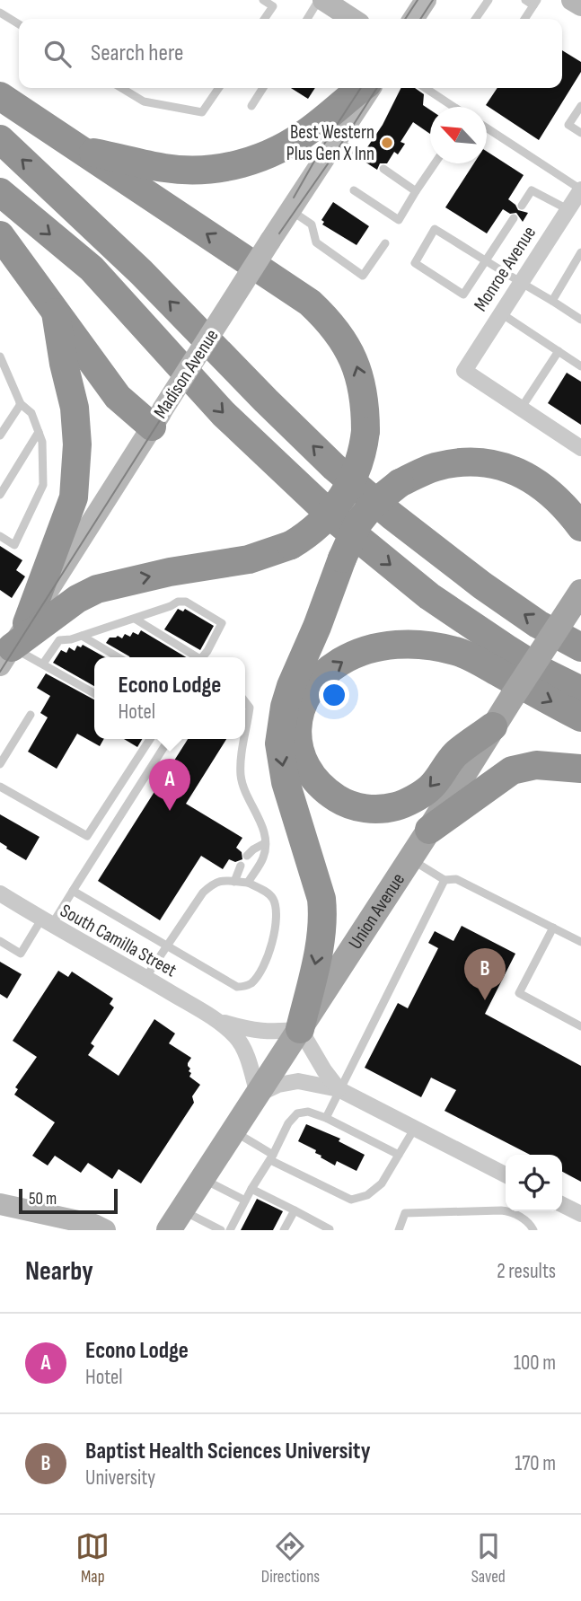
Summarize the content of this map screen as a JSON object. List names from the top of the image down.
{
  "streets": {
    "main road": ["Union Avenue"],
    "street": ["Monroe Avenue", "Madison Avenue", "South Camilla Street"]
  },
  "crossings": [
    ["Union Avenue", "South Camilla Street"]
  ],
  "places": ["Best Western Plus Gen X Inn"],
  "scale_bar": "50 m",
  "north": "top left",
  "page": {
    "search": "Search here",
    "popup": ["Econo Lodge", "Hotel"],
    "pins": ["A", "B"],
    "scale": "50 m",
    "heading": ["Nearby", "2 results"],
    "list": [
      {
        "mark": "A",
        "name": "Econo Lodge",
        "note": "Hotel",
        "value": "100 m"
      },
      {
        "mark": "B",
        "name": "Baptist Health Sciences University",
        "note": "University",
        "value": "170 m"
      }
    ],
    "nav": ["Map", "Directions", "Saved"]
  }
}
